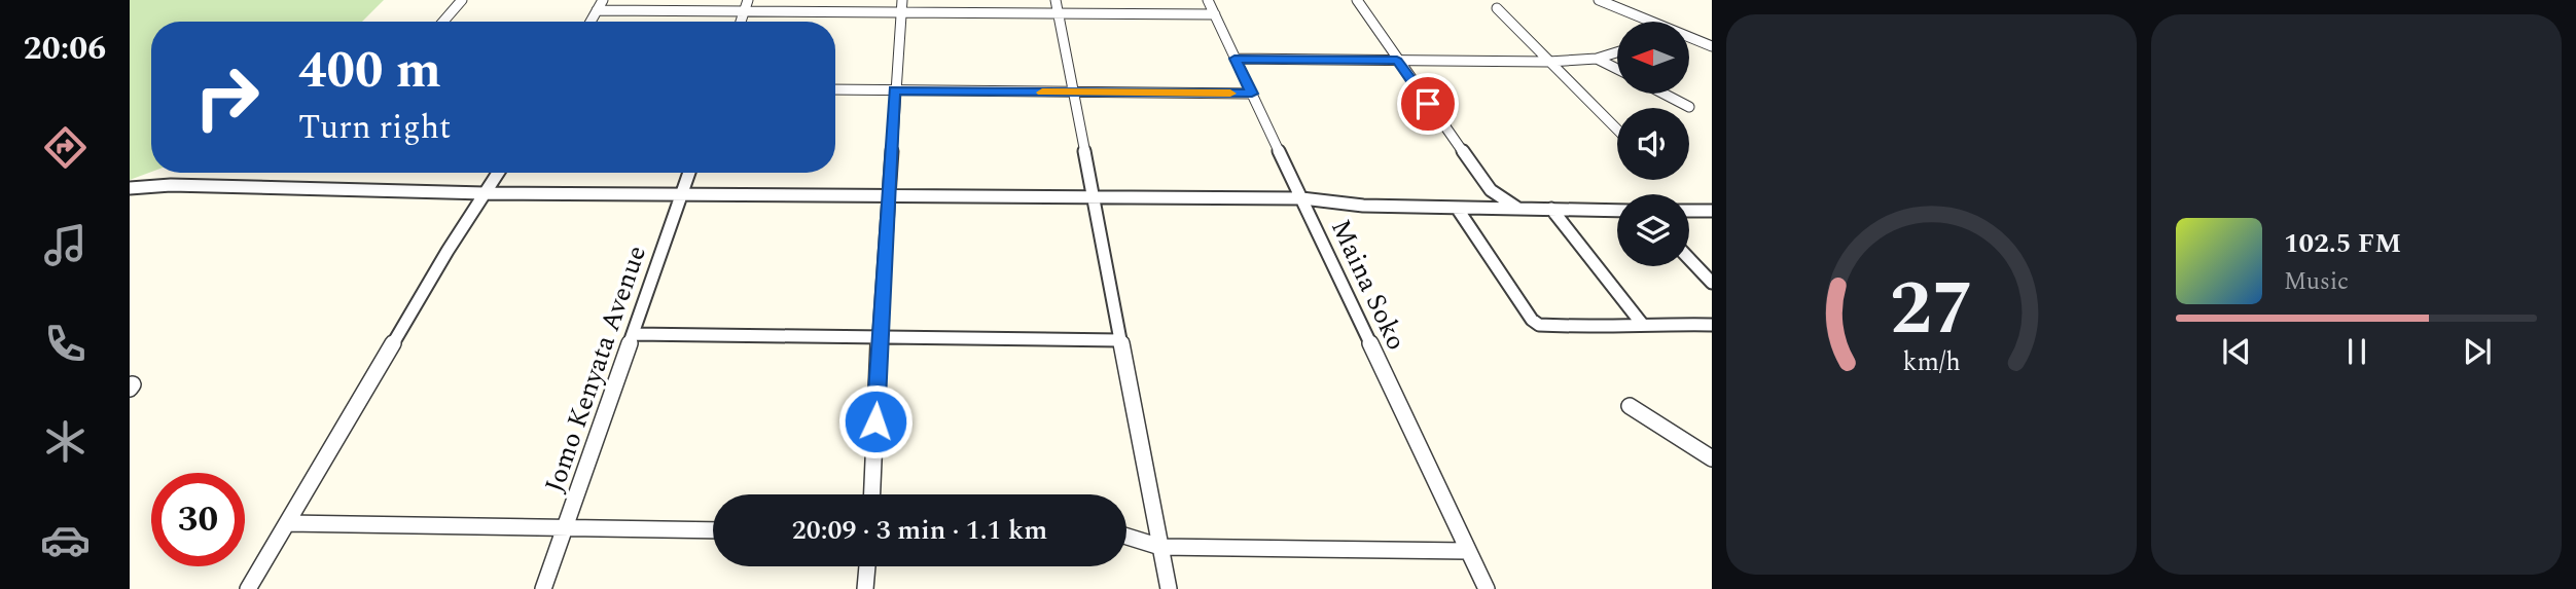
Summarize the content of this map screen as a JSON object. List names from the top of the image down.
{
  "streets": {
    "street": ["Maina Soko", "Jomo Kenyata Avenue"]
  },
  "north": "left",
  "page": {
    "tabs": "20:06",
    "turn": ["400 m", "Turn right"],
    "song": ["102.5 FM", "Music"],
    "limit": "30",
    "trip": "20:09 · 3 min · 1.1 km",
    "gauge": ["27", "km/h"]
  }
}
